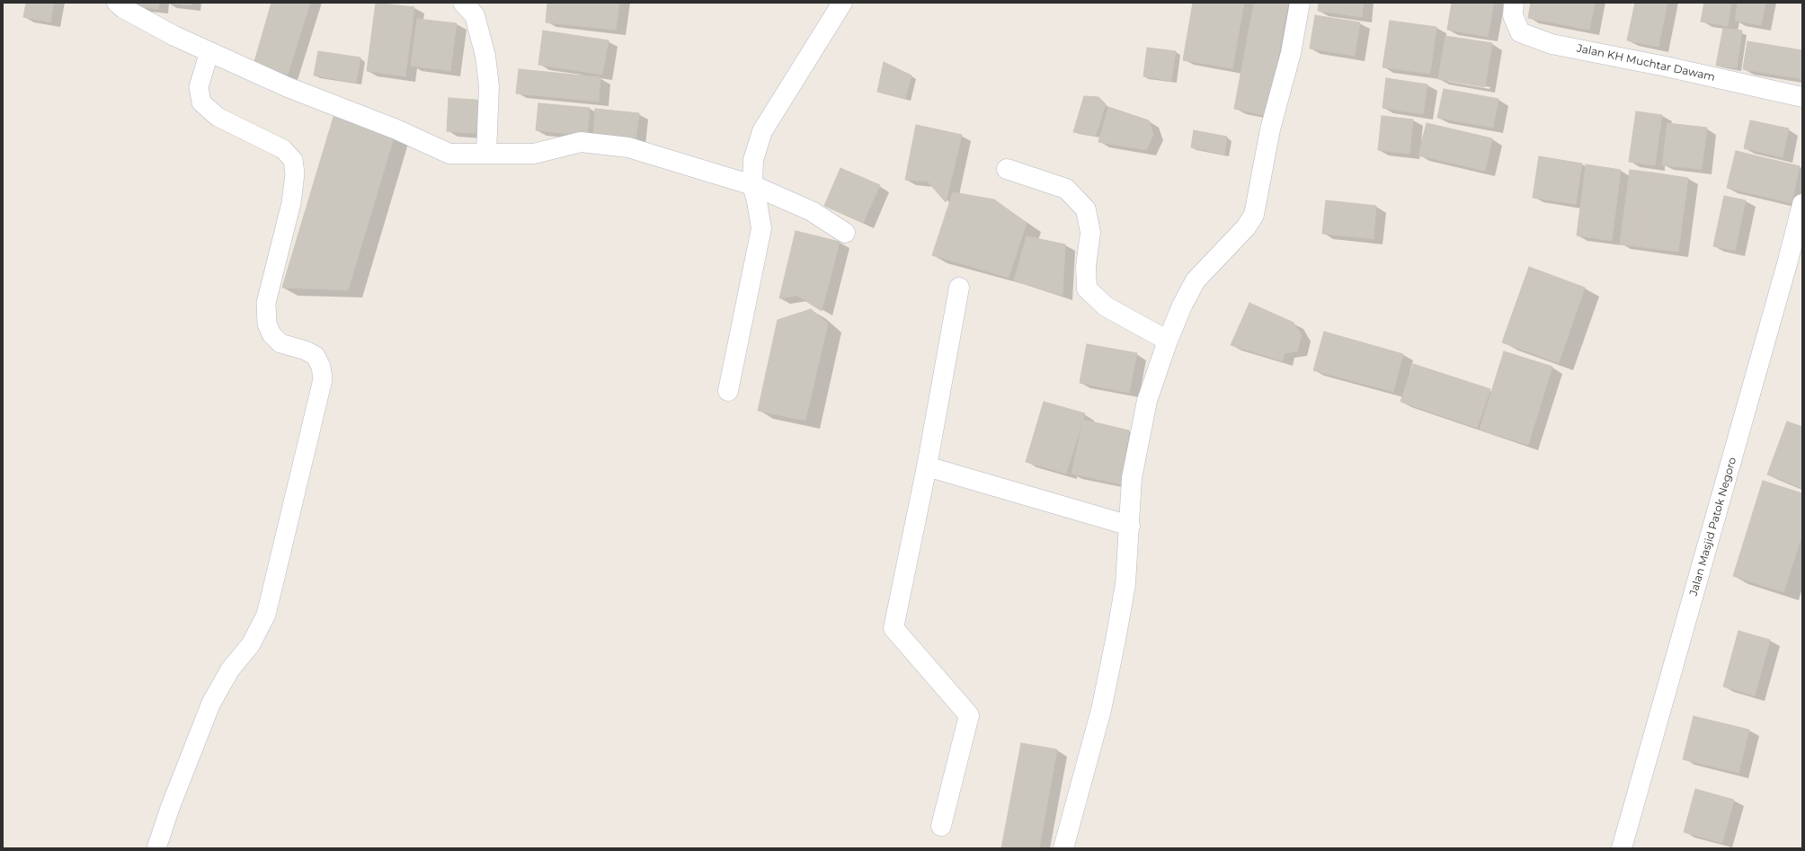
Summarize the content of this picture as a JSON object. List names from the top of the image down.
{
  "streets": {
    "street": ["Jalan KH Muchtar Dawam", "Jalan Masjid Patok Negoro"]
  }
}
